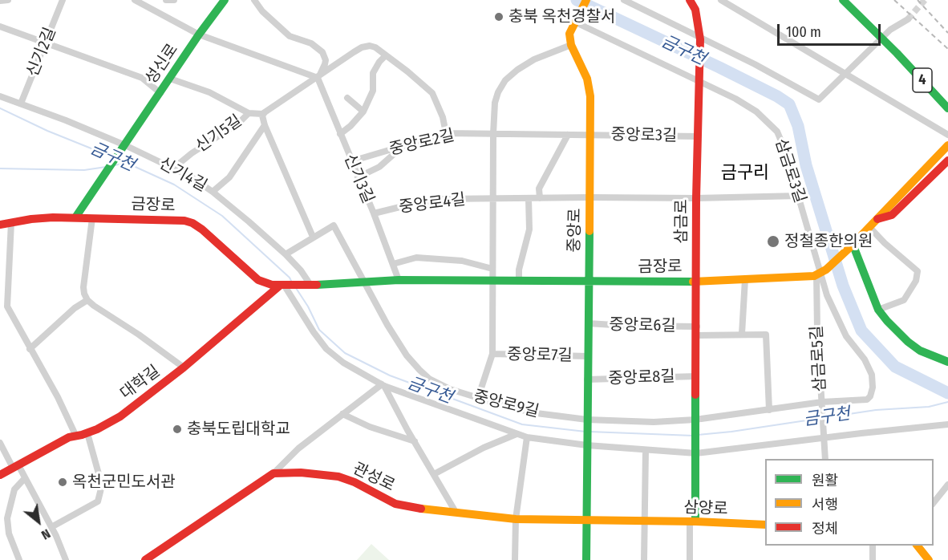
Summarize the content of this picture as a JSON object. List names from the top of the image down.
{
  "streets": {
    "street": [
      "신기2길",
      "성신로",
      "4",
      "신기5길",
      "중앙로3길",
      "중앙로2길",
      "삼금로3길",
      "신기4길",
      "신기3길",
      "중앙로4길",
      "금장로",
      "삼금로",
      "중앙로",
      "중앙로6길",
      "중앙로7길",
      "삼금로5길",
      "중앙로8길",
      "대학길",
      "중앙로9길",
      "관성로",
      "삼양로"
    ]
  },
  "crossings": [
    ["신기2길", "신기4길"],
    ["성신로", "신기4길"],
    ["성신로", "금장로"],
    ["신기5길", "신기4길"],
    ["신기5길", "신기3길"],
    ["중앙로3길", "중앙로2길"],
    ["중앙로3길", "삼금로"],
    ["중앙로3길", "중앙로"],
    ["중앙로2길", "신기3길"],
    ["중앙로2길", "중앙로"],
    ["삼금로3길", "중앙로4길"],
    ["삼금로3길", "금장로"],
    ["삼금로3길", "삼금로"],
    ["삼금로3길", "삼금로5길"],
    ["신기4길", "금장로"],
    ["신기3길", "중앙로4길"],
    ["신기3길", "금장로"],
    ["중앙로4길", "삼금로"],
    ["중앙로4길", "중앙로"],
    ["금장로", "삼금로"],
    ["금장로", "중앙로"],
    ["금장로", "삼금로5길"],
    ["금장로", "대학길"],
    ["금장로", "중앙로9길"],
    ["삼금로", "중앙로6길"],
    ["삼금로", "삼금로5길"],
    ["삼금로", "중앙로8길"],
    ["중앙로", "중앙로6길"],
    ["중앙로", "중앙로7길"],
    ["중앙로", "중앙로8길"],
    ["중앙로", "중앙로9길"],
    ["관성로", "삼양로"]
  ],
  "districts": ["금구리"],
  "water": ["금구천"],
  "places": [
    "충북 옥천경찰서",
    "정철종한의원",
    "충북도립대학교",
    "옥천군민도서관"
  ],
  "legend": ["원활", "서행", "정체"],
  "scale_bar": "100 m",
  "north": "bottom right"
}
